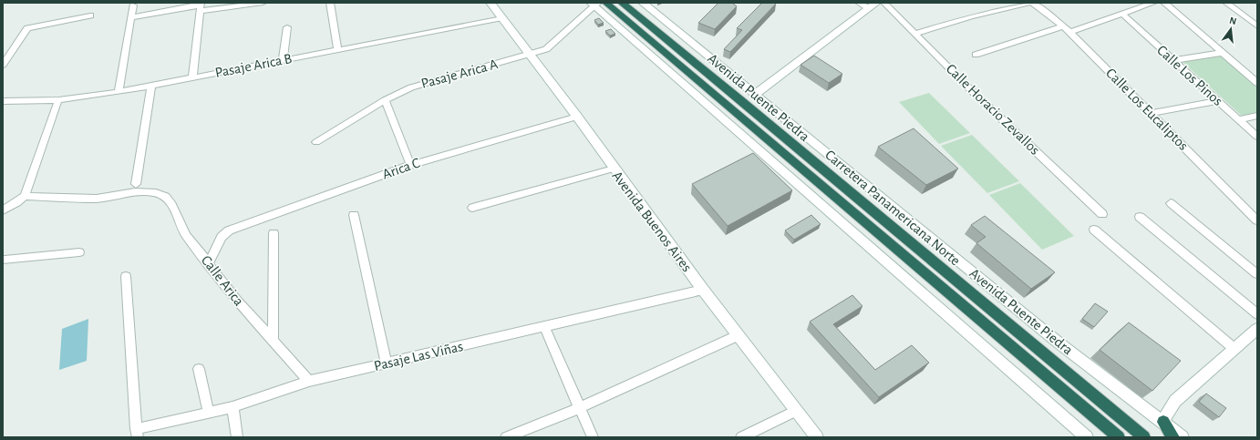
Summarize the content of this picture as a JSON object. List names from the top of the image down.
{
  "streets": {
    "highway": ["Carretera Panamericana Norte"],
    "main road": ["Avenida Puente Piedra", "Avenida Buenos Aires"],
    "street": [
      "Pasaje Arica B",
      "Pasaje Arica A",
      "Calle Los Pinos",
      "Calle Horacio Zevallos",
      "Calle Los Eucaliptos",
      "Arica C",
      "Calle Arica",
      "Pasaje Las Viñas"
    ]
  },
  "crossings": [
    ["Pasaje Arica B", "Avenida Buenos Aires"],
    ["Pasaje Arica A", "Avenida Buenos Aires"],
    ["Arica C", "Avenida Buenos Aires"],
    ["Arica C", "Calle Arica"],
    ["Avenida Buenos Aires", "Pasaje Las Viñas"],
    ["Calle Arica", "Pasaje Las Viñas"]
  ],
  "north": "top"
}
